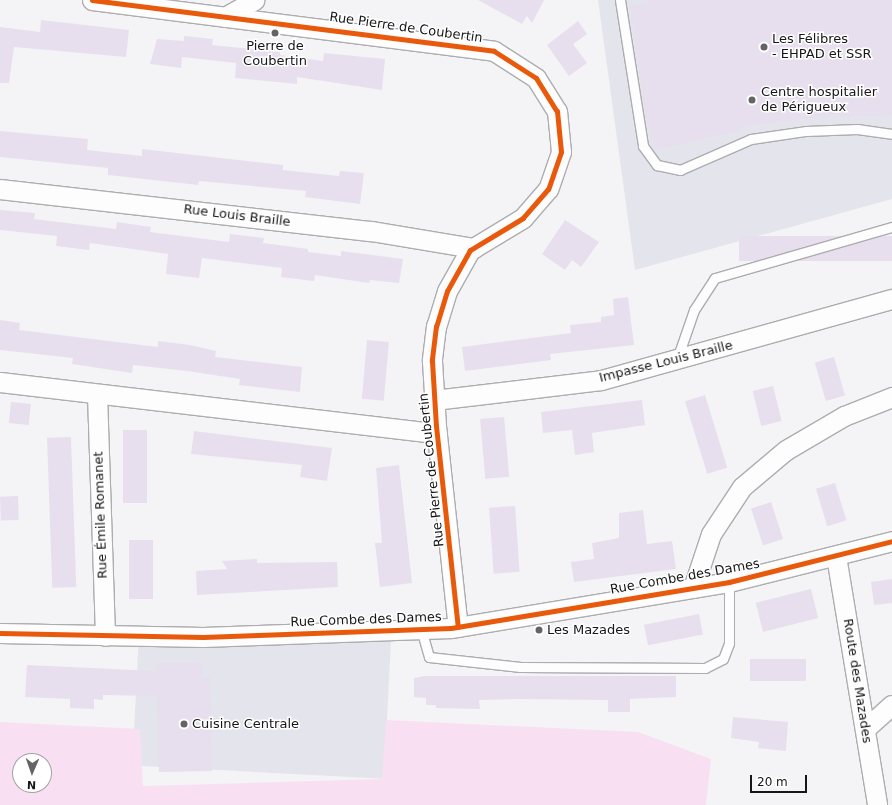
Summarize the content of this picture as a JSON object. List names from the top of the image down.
{
  "streets": {
    "street": [
      "Rue Pierre de Coubertin",
      "Rue Louis Braille",
      "Impasse Louis Braille",
      "Rue Émile Romanet",
      "Rue Combe des Dames",
      "Route des Mazades"
    ]
  },
  "crossings": [
    ["Rue Pierre de Coubertin", "Rue Louis Braille"],
    ["Rue Pierre de Coubertin", "Impasse Louis Braille"],
    ["Rue Pierre de Coubertin", "Rue Combe des Dames"],
    ["Rue Émile Romanet", "Rue Combe des Dames"],
    ["Rue Combe des Dames", "Route des Mazades"]
  ],
  "places": [
    "Pierre de Coubertin",
    "Les Félibres - EHPAD et SSR",
    "Centre hospitalier de Périgueux",
    "Les Mazades",
    "Cuisine Centrale"
  ],
  "scale_bar": "20 m",
  "north": "bottom"
}
